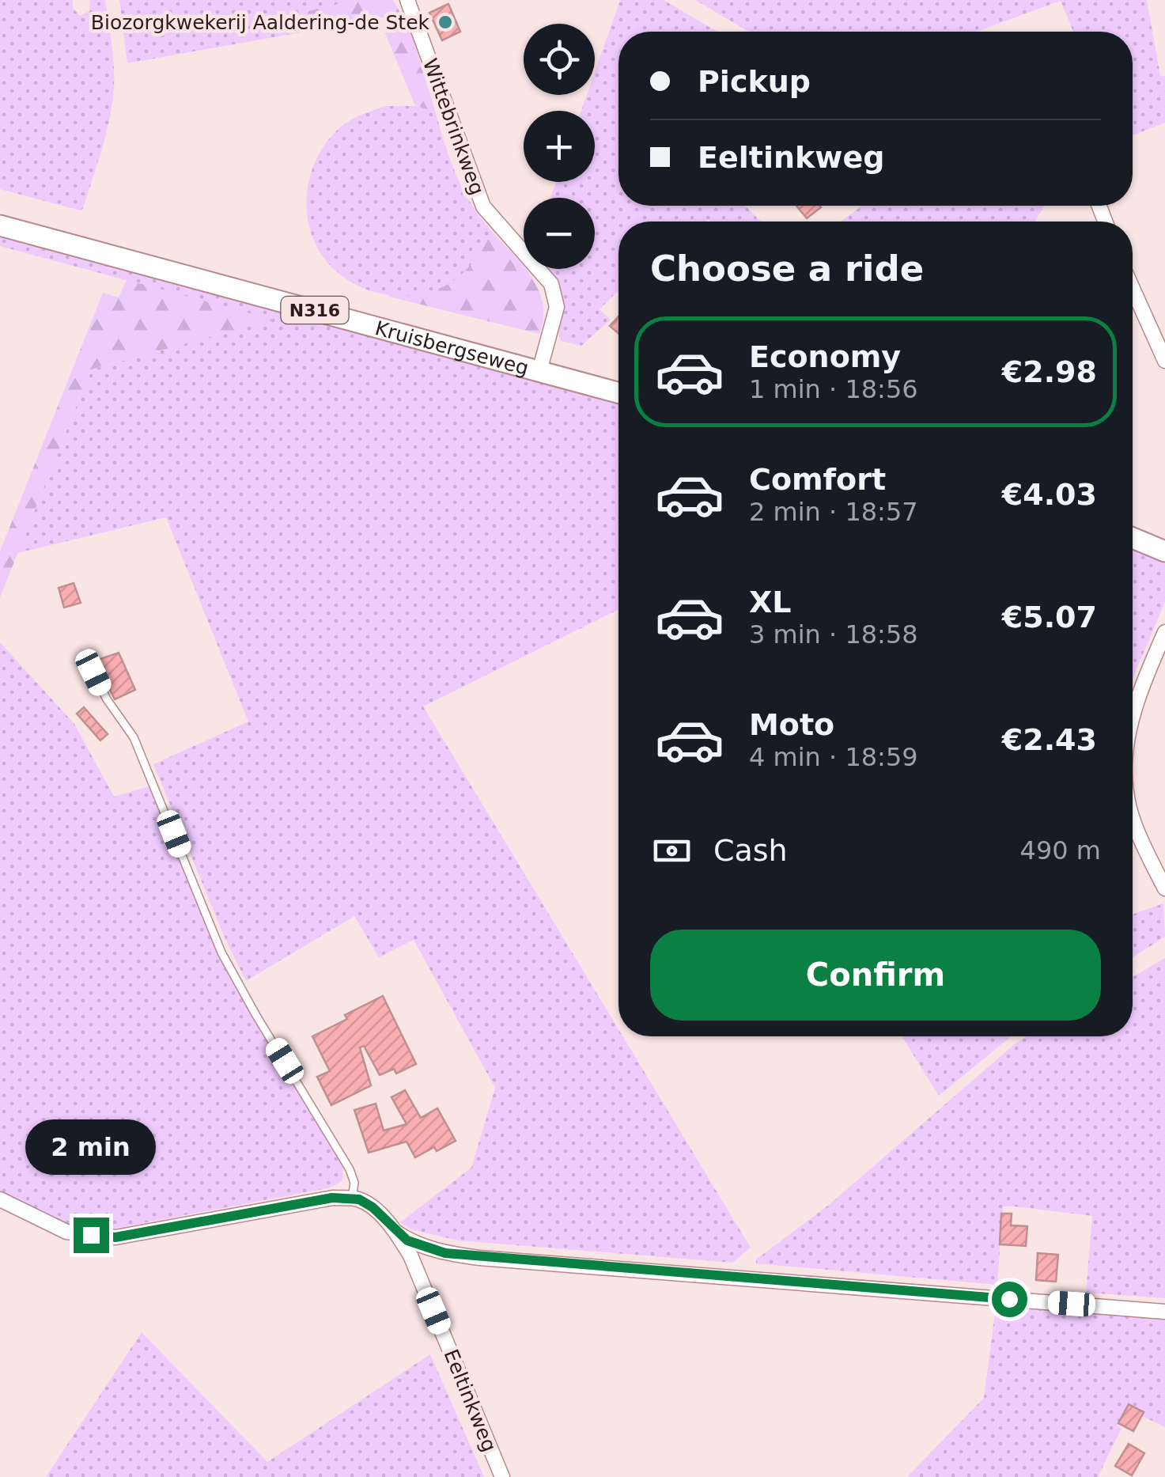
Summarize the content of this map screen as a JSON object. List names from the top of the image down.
{
  "streets": {
    "main road": ["N316", "Kruisbergseweg"],
    "street": ["Wittebrinkweg", "Eeltinkweg"]
  },
  "crossings": [
    ["Wittebrinkweg", "Kruisbergseweg"]
  ],
  "places": ["Biozorgkwekerij Aaldering-de Stek"],
  "page": {
    "map_buttons": ["+", "−"],
    "banner": ["Pickup", "Eeltinkweg"],
    "heading": "Choose a ride",
    "list": [
      {
        "name": "Economy",
        "note": "1 min · 18:56",
        "value": "€2.98"
      },
      {
        "name": "Comfort",
        "note": "2 min · 18:57",
        "value": "€4.03"
      },
      {
        "name": "XL",
        "note": "3 min · 18:58",
        "value": "€5.07"
      },
      {
        "name": "Moto",
        "note": "4 min · 18:59",
        "value": "€2.43"
      }
    ],
    "pay": ["Cash", "490 m"],
    "buttons": "Confirm",
    "bubble": "2 min"
  }
}
